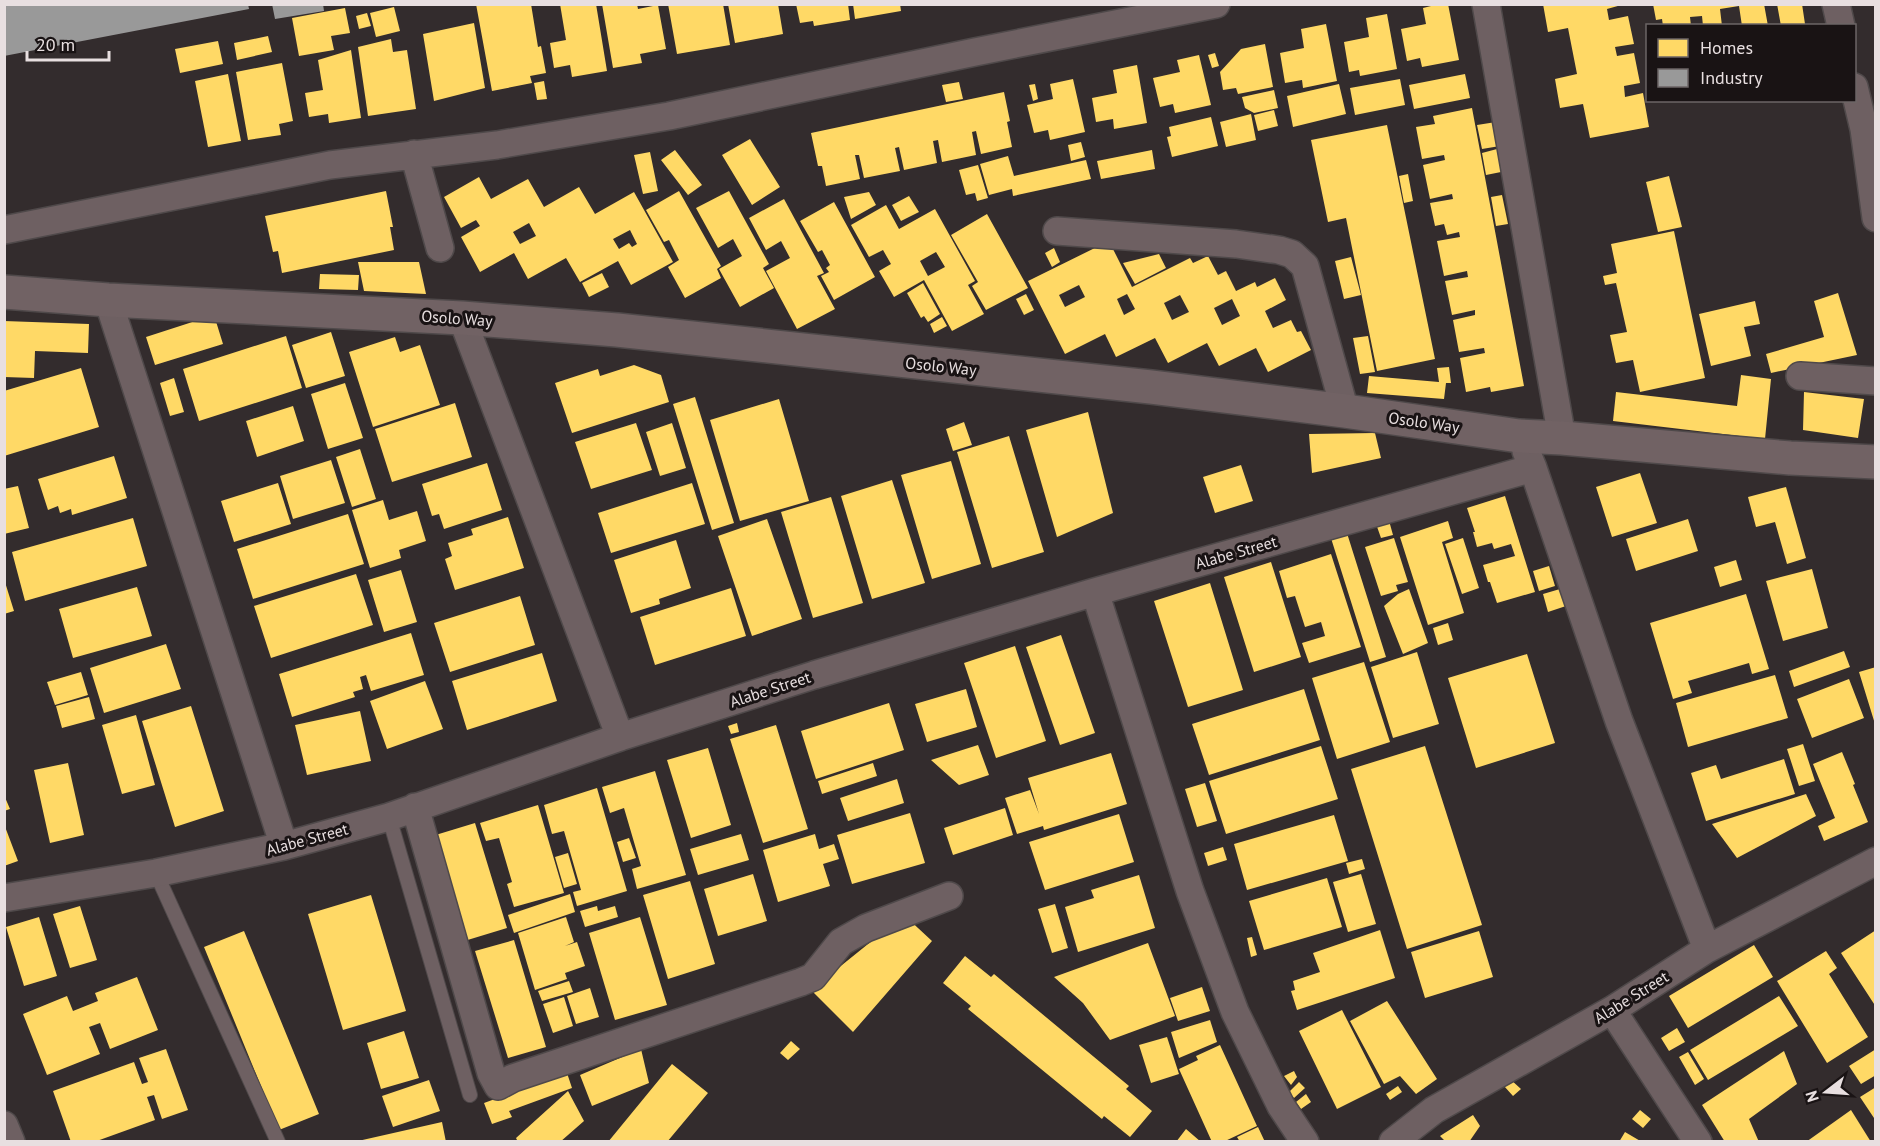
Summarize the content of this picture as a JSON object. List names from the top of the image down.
{
  "streets": {
    "main road": ["Osolo Way"],
    "street": ["Alabe Street"]
  },
  "legend": ["Homes", "Industry"],
  "scale_bar": "20 m",
  "north": "left"
}
